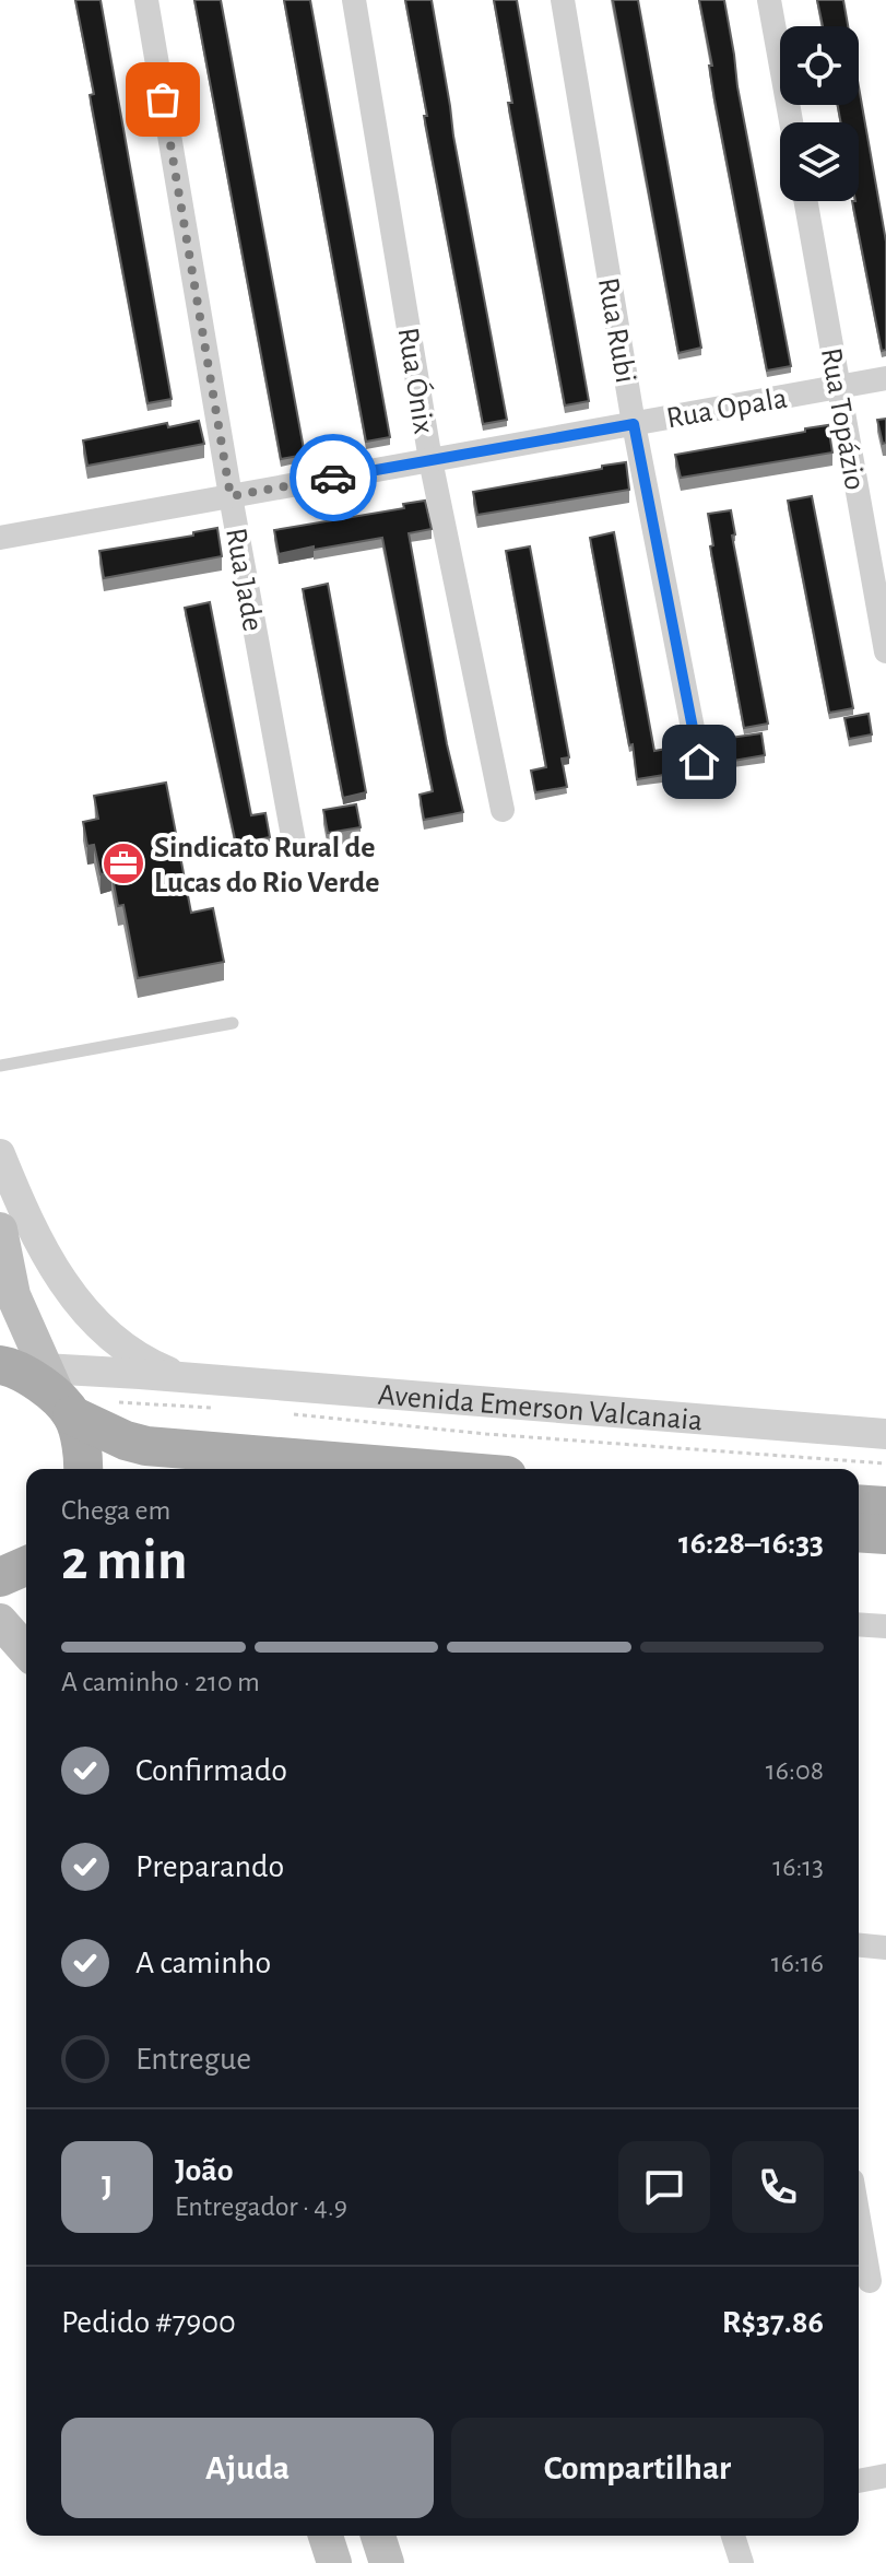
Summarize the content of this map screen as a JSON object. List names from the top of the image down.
{
  "streets": {
    "street": [
      "Rua Rubi",
      "Rua Ónix",
      "Rua Opala",
      "Rua Topázio",
      "Rua Jade",
      "Avenida Emerson Valcanaia"
    ]
  },
  "crossings": [
    ["Rua Rubi", "Rua Opala"],
    ["Rua Ónix", "Rua Opala"],
    ["Rua Opala", "Rua Topázio"],
    ["Rua Opala", "Rua Jade"]
  ],
  "places": {
    "office": ["Sindicato Rural de Lucas do Rio Verde"]
  },
  "page": {
    "heading": ["2 min", "Chega em", "16:28–16:33"],
    "panel": [
      "João",
      "Entregador · 4.9",
      "Pedido #7900",
      "R$37.86"
    ],
    "bar": "A caminho · 210 m",
    "list": [
      ["Confirmado", "16:08"],
      ["Preparando", "16:13"],
      ["A caminho", "16:16"],
      "Entregue"
    ],
    "round": "J",
    "buttons": ["Ajuda", "Compartilhar"]
  }
}
